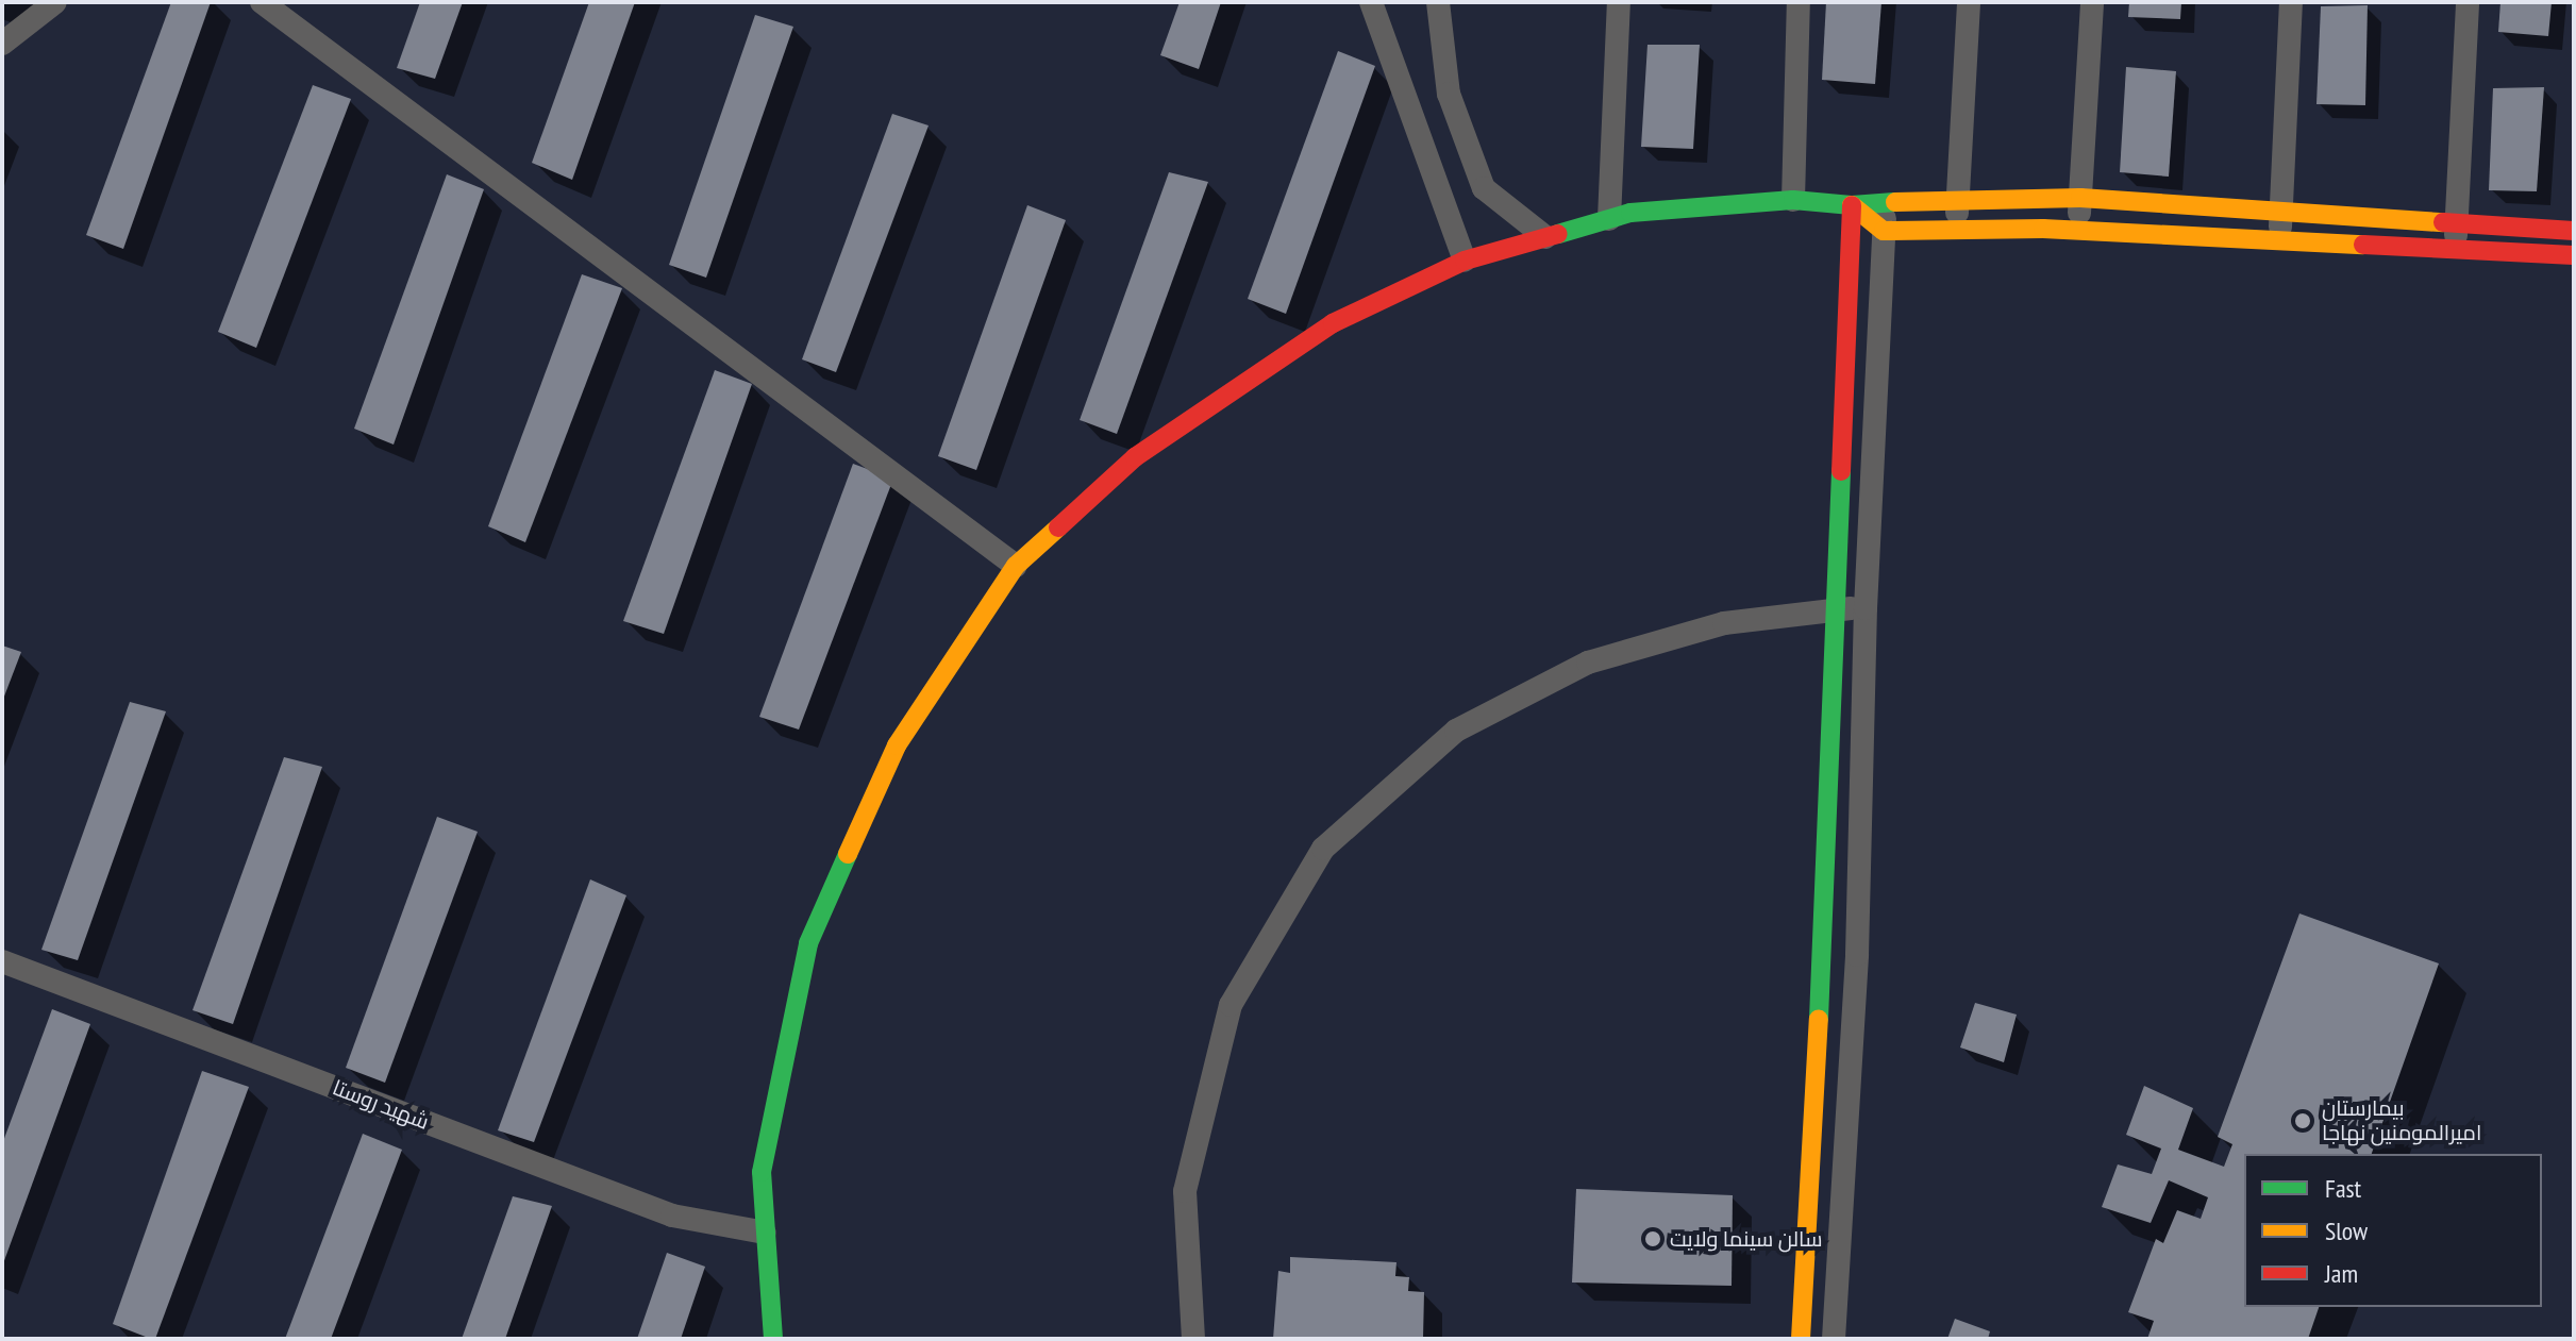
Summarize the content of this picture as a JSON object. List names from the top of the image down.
{
  "streets": {
    "street": ["شهید روستا"]
  },
  "places": ["بیمارستان امیرالمومنین نهاجا", "سالن سینما ولایت"],
  "legend": ["Fast", "Slow", "Jam"]
}
